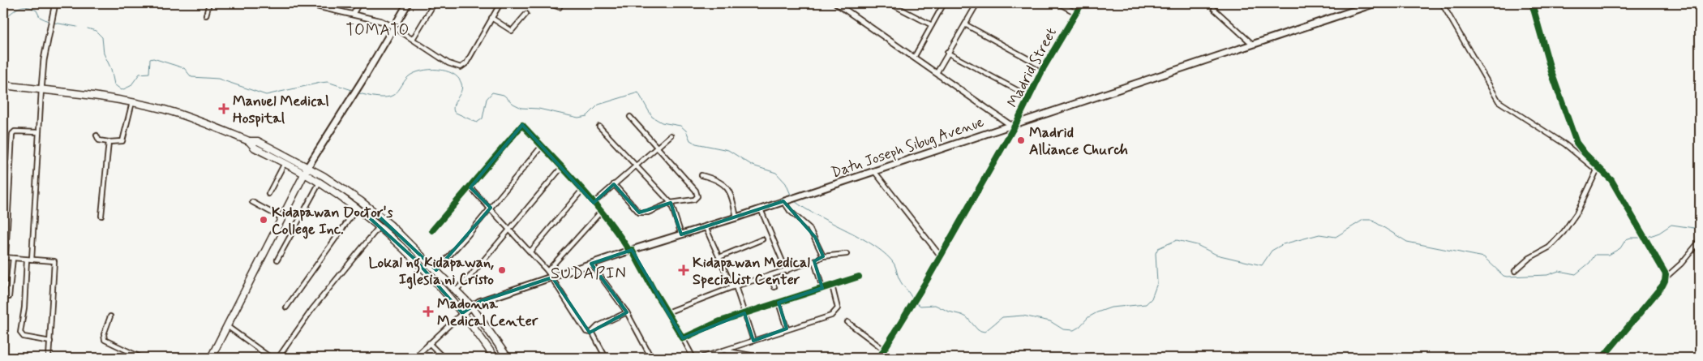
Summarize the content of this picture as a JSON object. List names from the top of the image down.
{
  "streets": {
    "main road": ["Datu Joseph Sibug Avenue"],
    "street": ["Madrid Street"]
  },
  "crossings": [
    ["Madrid Street", "Datu Joseph Sibug Avenue"]
  ],
  "districts": ["TOMATO", "SUDAPIN"],
  "places": {
    "health": ["Manuel Medical Hospital", "Kidapawan Medical Specialist Center", "Madonna Medical Center"],
    "other": ["Madrid Alliance Church", "Kidapawan Doctor's College Inc.", "Lokal ng Kidapawan, Iglesia ni Cristo"]
  }
}
